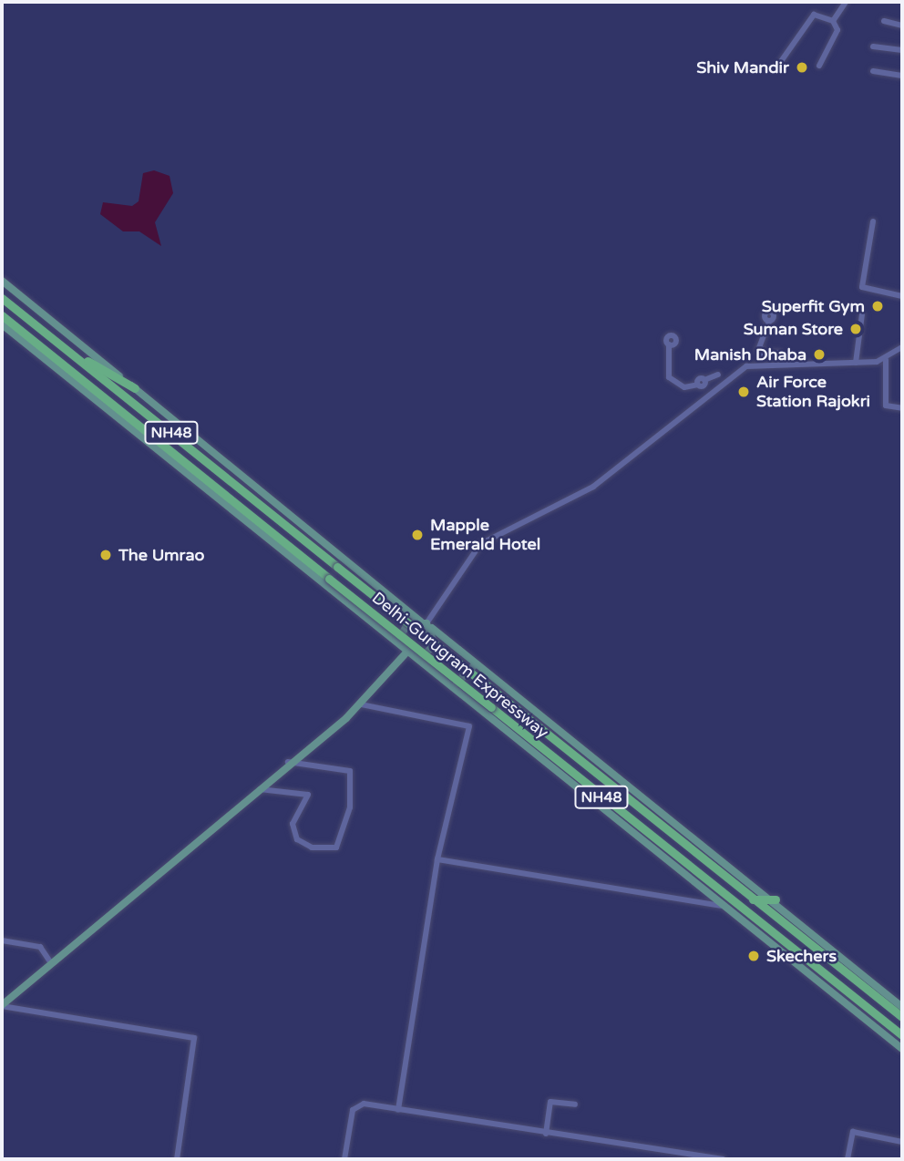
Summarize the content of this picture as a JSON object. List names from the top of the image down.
{
  "streets": {
    "highway": ["NH48", "Delhi-Gurugram Expressway"]
  },
  "places": [
    "Shiv Mandir",
    "Superfit Gym",
    "Suman Store",
    "Manish Dhaba",
    "Air Force Station Rajokri",
    "Mapple Emerald Hotel",
    "The Umrao",
    "Skechers"
  ]
}
